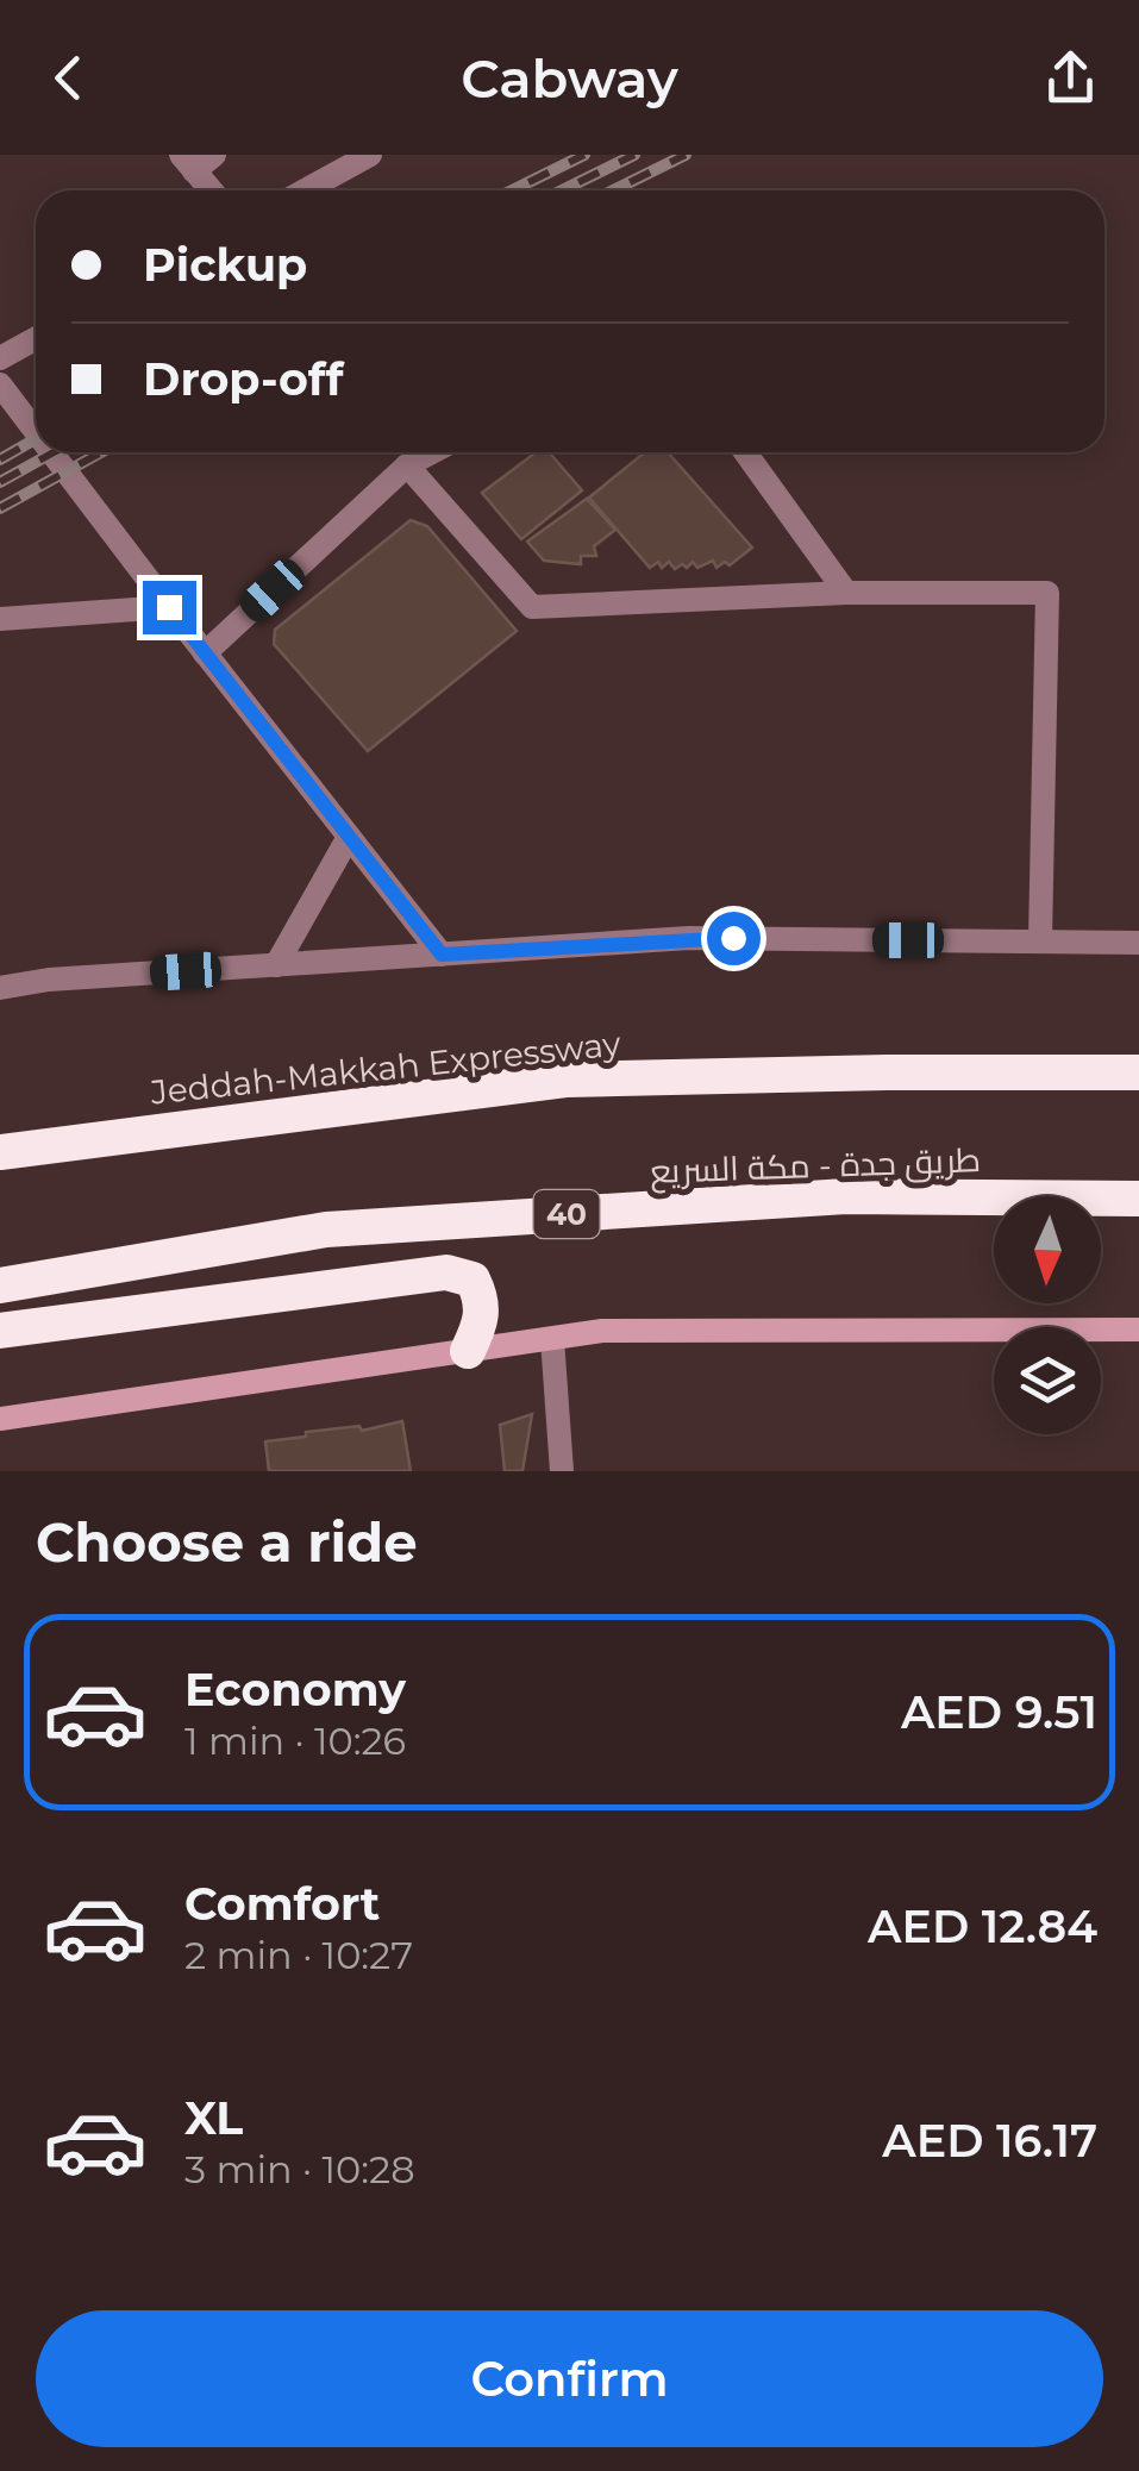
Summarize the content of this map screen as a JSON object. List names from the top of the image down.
{
  "streets": {
    "highway": ["Jeddah-Makkah Expressway", "طريق جدة - مكة السريع", "40"]
  },
  "north": "bottom",
  "page": {
    "header": "Cabway",
    "banner": ["Pickup", "Drop-off"],
    "heading": "Choose a ride",
    "list": [
      {
        "name": "Economy",
        "note": "1 min · 10:26",
        "value": "AED 9.51"
      },
      {
        "name": "Comfort",
        "note": "2 min · 10:27",
        "value": "AED 12.84"
      },
      {
        "name": "XL",
        "note": "3 min · 10:28",
        "value": "AED 16.17"
      }
    ],
    "buttons": "Confirm"
  }
}
